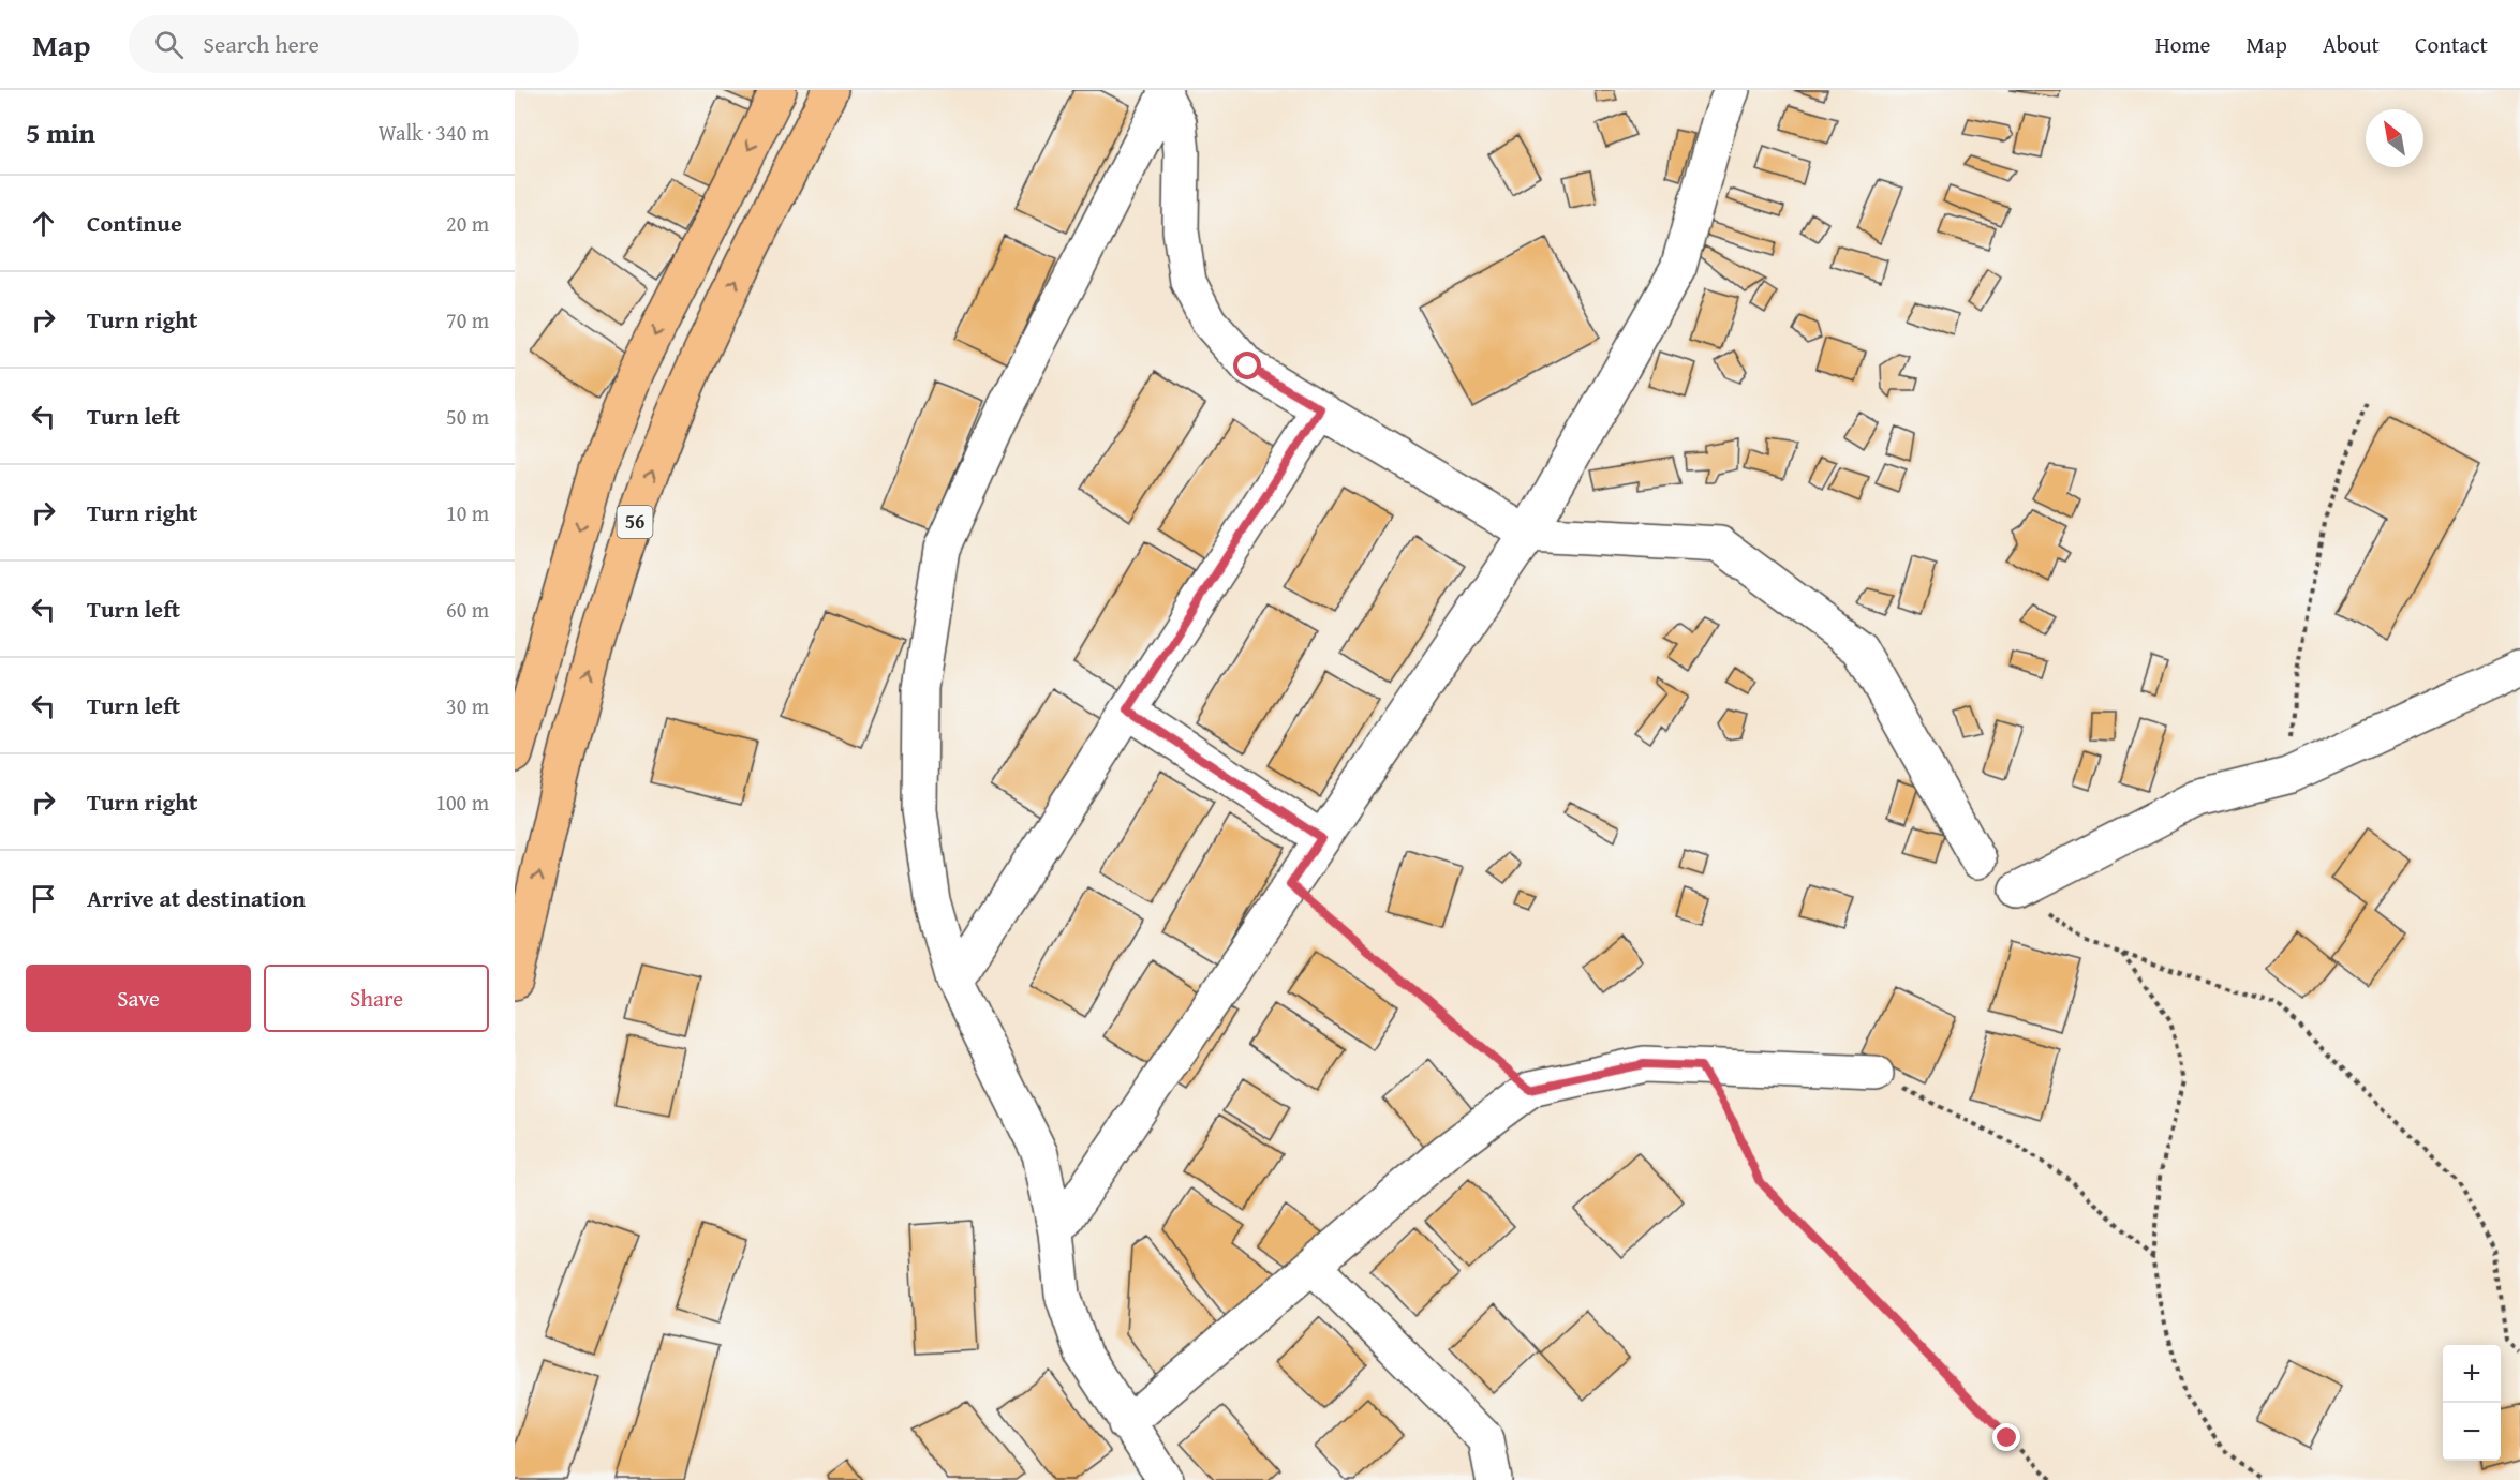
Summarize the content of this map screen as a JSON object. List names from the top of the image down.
{
  "streets": {
    "main road": ["56"]
  },
  "north": "top left",
  "page": {
    "header": "Map",
    "search": "Search here",
    "nav": [
      "Home",
      "Map",
      "About",
      "Contact"
    ],
    "heading": ["5 min", "Walk · 340 m"],
    "list": [
      ["Continue", "20 m"],
      ["Turn right", "70 m"],
      ["Turn left", "50 m"],
      ["Turn right", "10 m"],
      ["Turn left", "60 m"],
      ["Turn left", "30 m"],
      ["Turn right", "100 m"],
      "Arrive at destination"
    ],
    "buttons": ["Save", "Share"],
    "map_buttons": ["+", "−"]
  }
}
